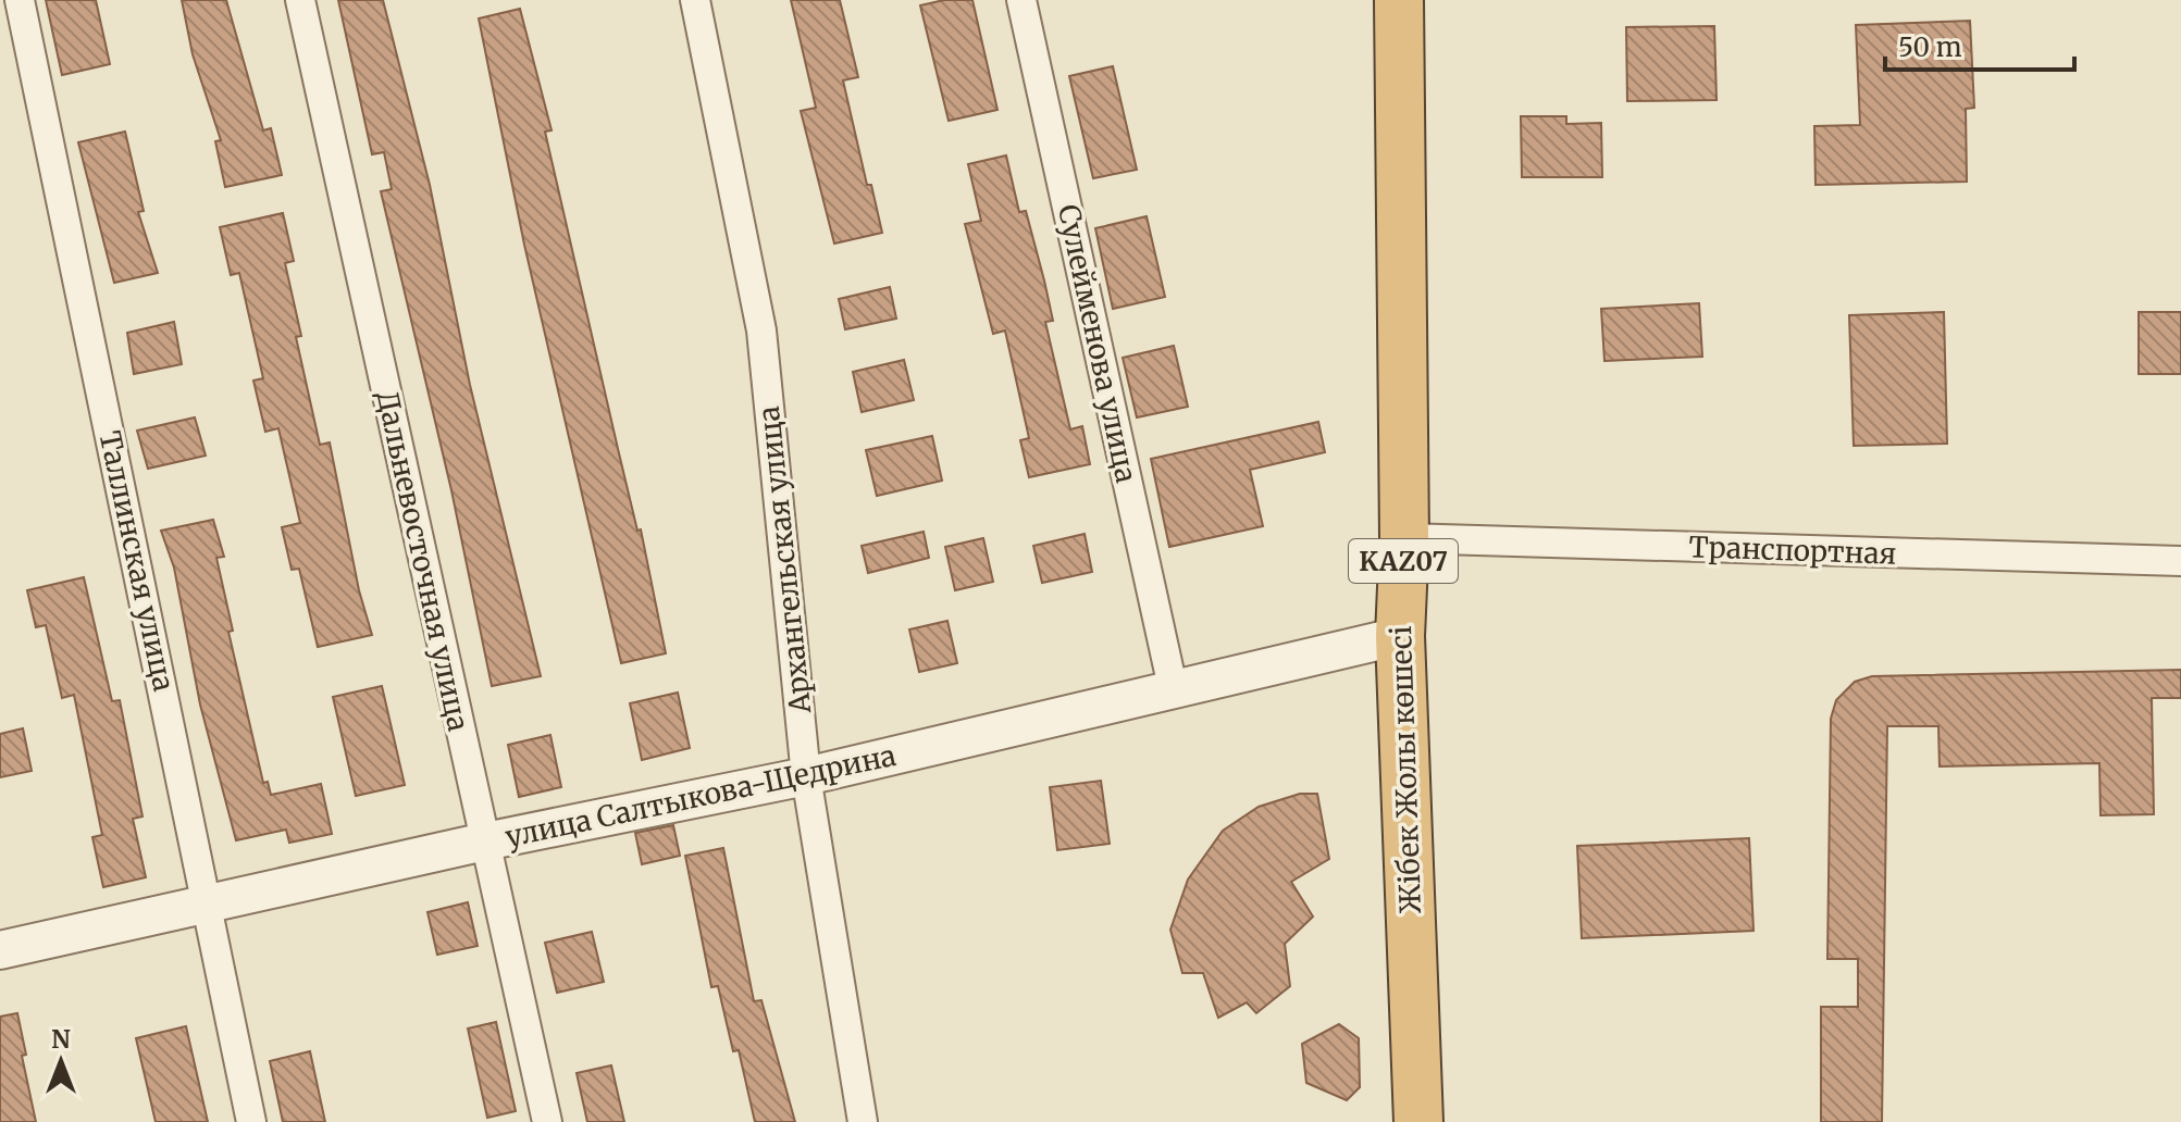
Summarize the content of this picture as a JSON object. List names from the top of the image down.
{
  "streets": {
    "highway": ["KAZ07", "Жібек Жолы көшесі"],
    "street": [
      "Сулейменова улица",
      "Транспортная",
      "Архангельская улица",
      "Таллинская улица",
      "Дальневосточная улица",
      "улица Салтыкова-Щедрина"
    ]
  },
  "crossings": [
    ["Сулейменова улица", "улица Салтыкова-Щедрина"],
    ["Транспортная", "Жібек Жолы көшесі"],
    ["Архангельская улица", "улица Салтыкова-Щедрина"],
    ["Таллинская улица", "улица Салтыкова-Щедрина"],
    ["Дальневосточная улица", "улица Салтыкова-Щедрина"],
    ["Жібек Жолы көшесі", "улица Салтыкова-Щедрина"]
  ],
  "scale_bar": "50 m",
  "north": "top"
}
